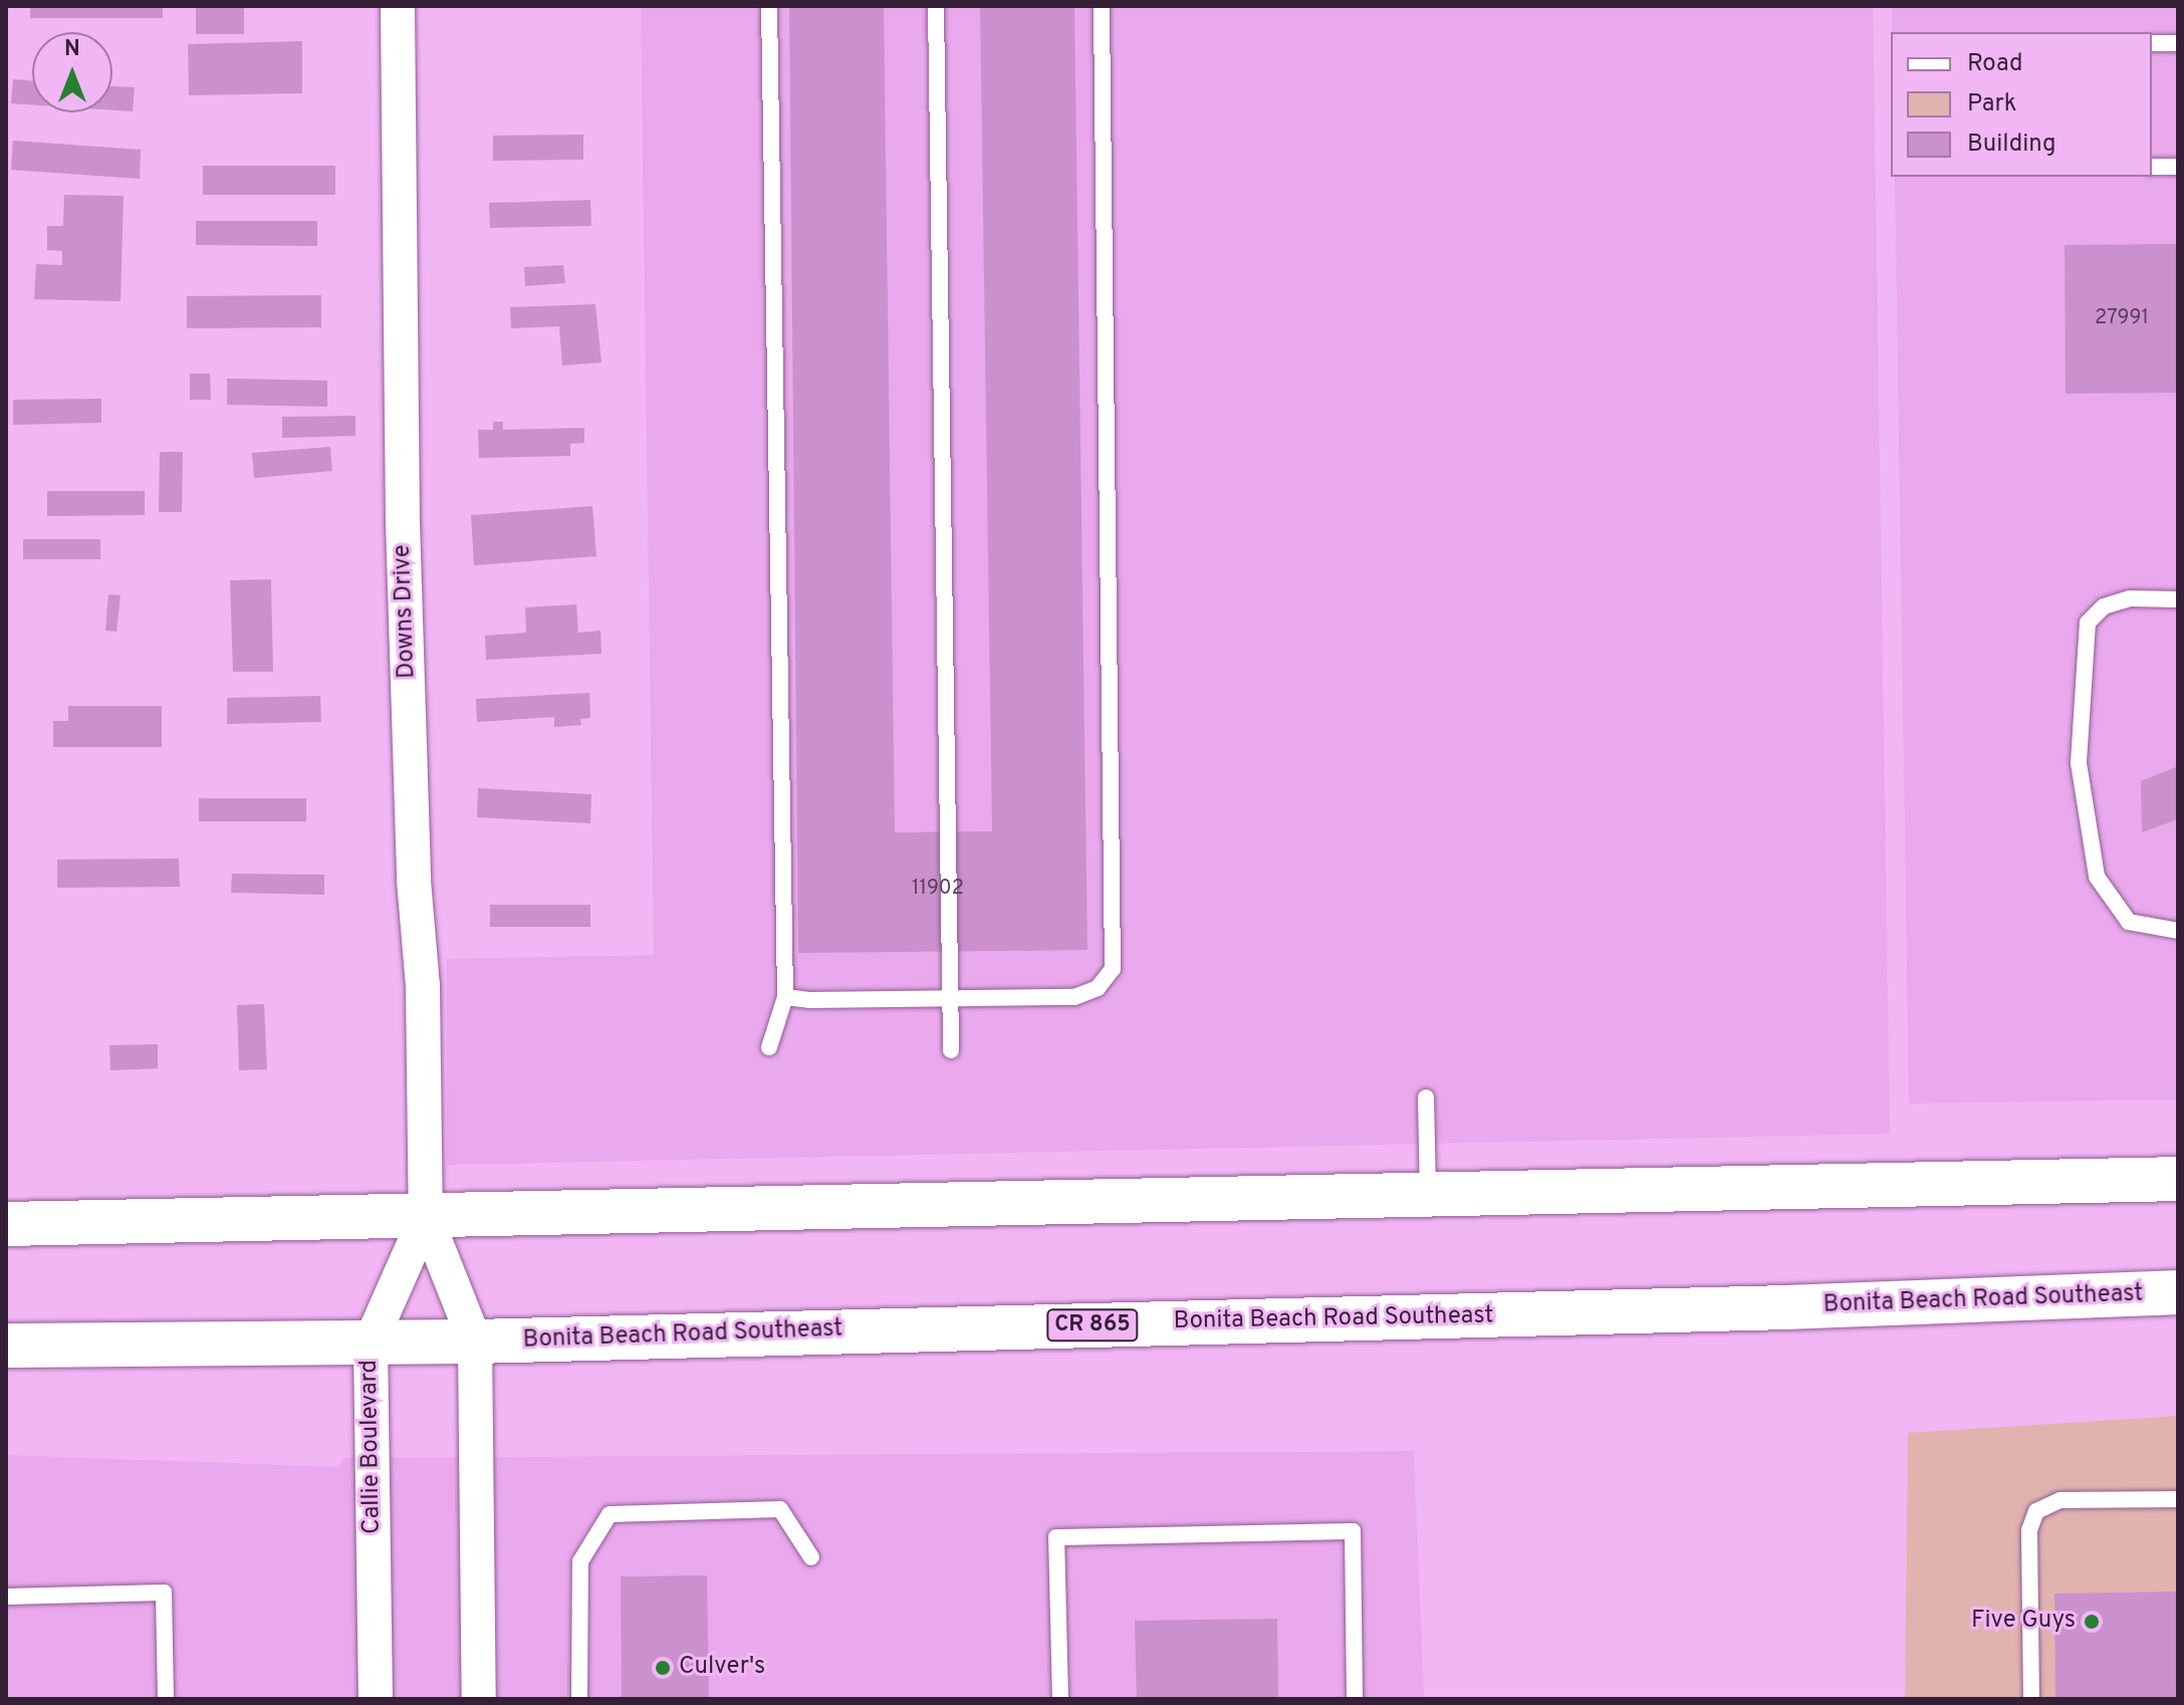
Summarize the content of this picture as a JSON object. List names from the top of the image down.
{
  "streets": {
    "main road": ["Bonita Beach Road Southeast", "CR 865"],
    "street": ["Downs Drive", "Callie Boulevard"]
  },
  "crossings": [
    ["Downs Drive", "Callie Boulevard"],
    ["Bonita Beach Road Southeast", "Callie Boulevard"]
  ],
  "places": ["Five Guys", "Culver's"],
  "house_numbers": ["27991", "11902"],
  "legend": ["Road", "Park", "Building"],
  "north": "top"
}
